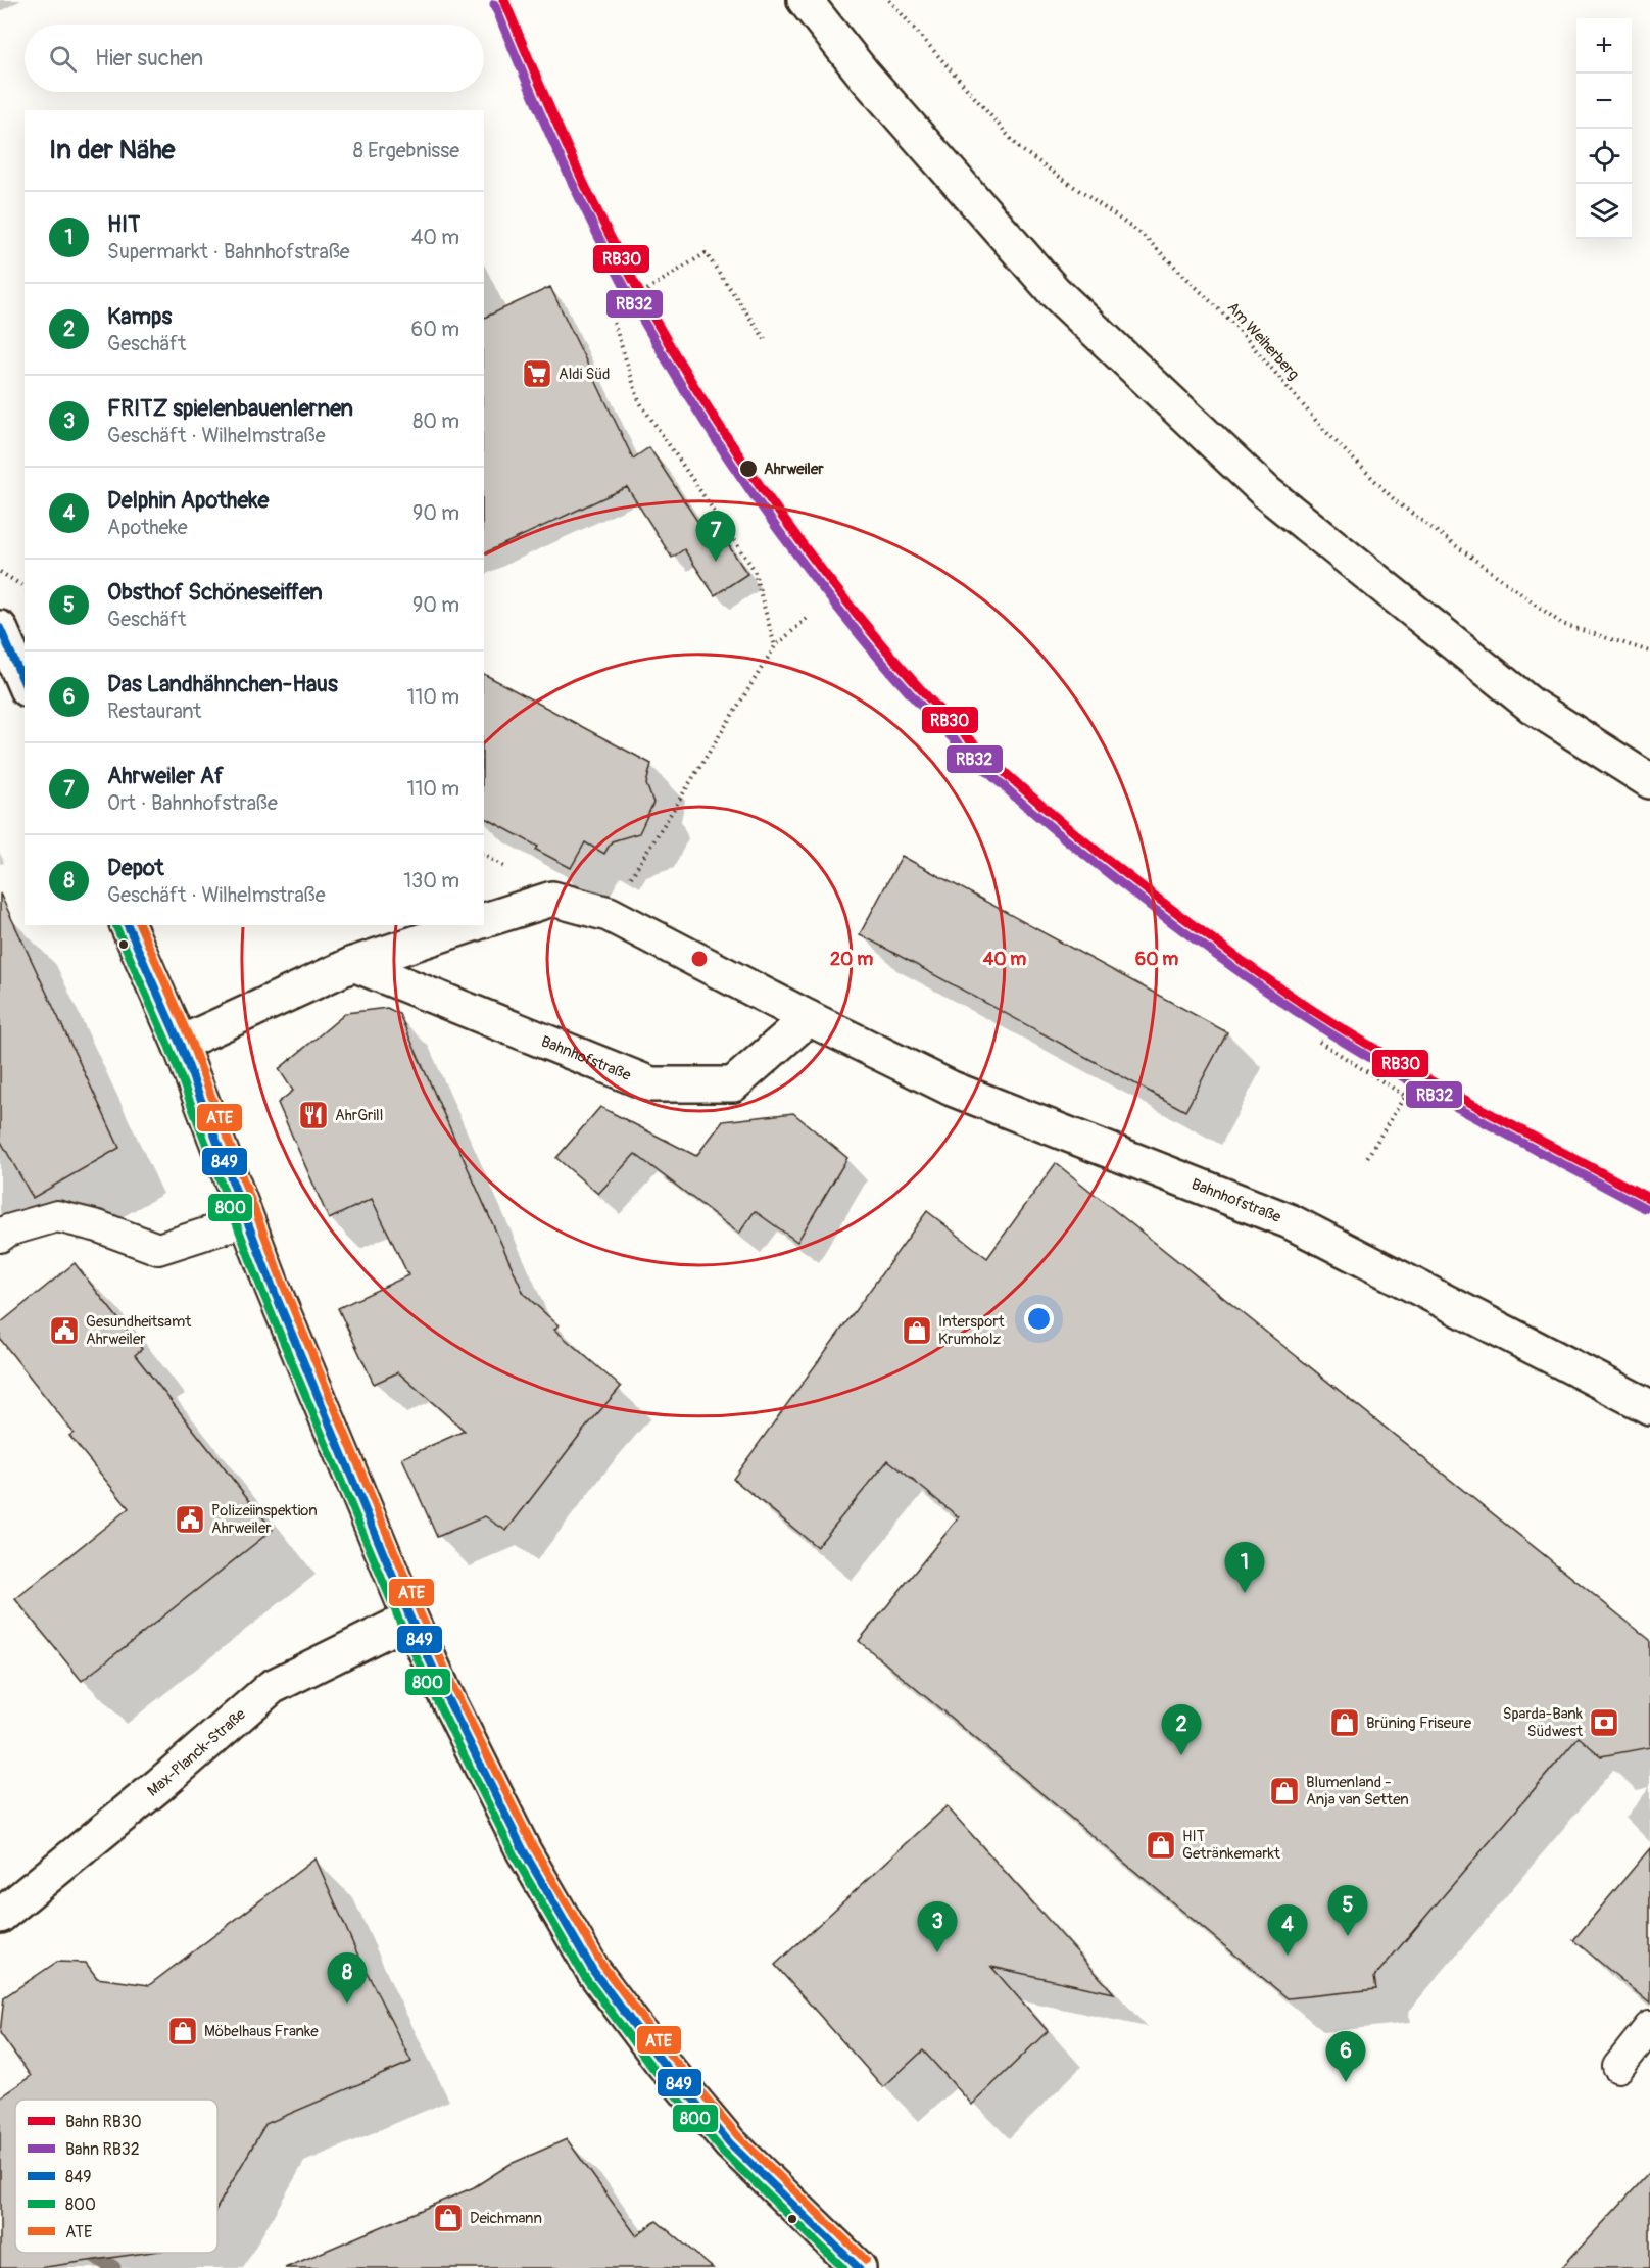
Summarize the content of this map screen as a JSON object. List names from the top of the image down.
{
  "streets": {
    "main road": ["Bahnhofstraße", "Max-Planck-Straße"],
    "path": ["Am Weiherberg"]
  },
  "places": {
    "supermarket": ["Aldi Süd"],
    "other": ["Ahrweiler"],
    "restaurant": ["AhrGrill"],
    "public building": ["Gesundheitsamt Ahrweiler", "Polizeiinspektion Ahrweiler"],
    "shop": [
      "Intersport Krumholz",
      "Brüning Friseure",
      "Blumenland - Anja van Setten",
      "HIT Getränkemarkt",
      "Möbelhaus Franke",
      "Deichmann"
    ],
    "bank": ["Sparda-Bank Südwest"]
  },
  "lines": [
    "rail line RB30",
    "rail line RB32",
    "transit line 849",
    "transit line ATE",
    "transit line 800"
  ],
  "legend": [
    "Bahn RB30",
    "Bahn RB32",
    "849",
    "800",
    "ATE"
  ],
  "page": {
    "map_buttons": ["+", "−"],
    "search": "Hier suchen",
    "heading": ["In der Nähe", "8 Ergebnisse"],
    "list": [
      {
        "mark": "1",
        "name": "HIT",
        "note": "Supermarkt · Bahnhofstraße",
        "value": "40 m"
      },
      {
        "mark": "2",
        "name": "Kamps",
        "note": "Geschäft",
        "value": "60 m"
      },
      {
        "mark": "3",
        "name": "FRITZ spielenbauenlernen",
        "note": "Geschäft · Wilhelmstraße",
        "value": "80 m"
      },
      {
        "mark": "4",
        "name": "Delphin Apotheke",
        "note": "Apotheke",
        "value": "90 m"
      },
      {
        "mark": "5",
        "name": "Obsthof Schöneseiffen",
        "note": "Geschäft",
        "value": "90 m"
      },
      {
        "mark": "6",
        "name": "Das Landhähnchen-Haus",
        "note": "Restaurant",
        "value": "110 m"
      },
      {
        "mark": "7",
        "name": "Ahrweiler Af",
        "note": "Ort · Bahnhofstraße",
        "value": "110 m"
      },
      {
        "mark": "8",
        "name": "Depot",
        "note": "Geschäft · Wilhelmstraße",
        "value": "130 m"
      }
    ],
    "pins": [
      "7",
      "1",
      "2",
      "5",
      "3",
      "4",
      "8",
      "6"
    ]
  },
  "rings": ["20 m", "40 m", "60 m"]
}
